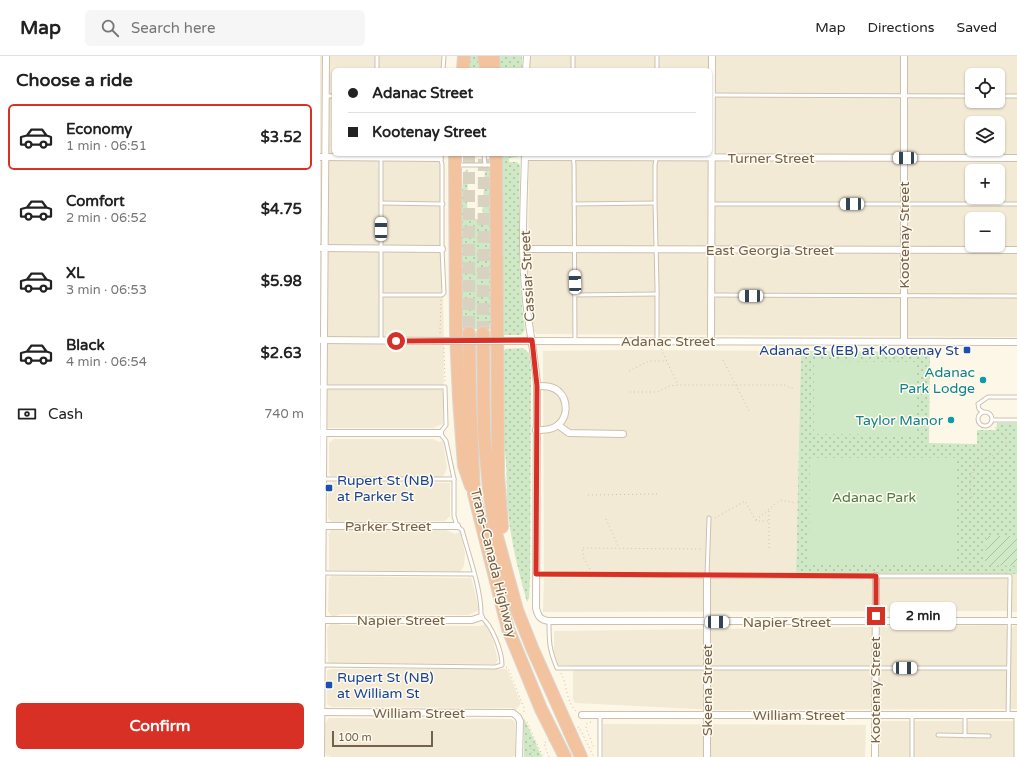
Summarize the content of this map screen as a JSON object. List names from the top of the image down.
{
  "streets": {
    "highway": ["Trans-Canada Highway"],
    "street": [
      "Turner Street",
      "Kootenay Street",
      "East Georgia Street",
      "Cassiar Street",
      "Adanac Street",
      "Parker Street",
      "Napier Street",
      "Skeena Street",
      "William Street"
    ]
  },
  "crossings": [
    ["Turner Street", "Kootenay Street"],
    ["Kootenay Street", "East Georgia Street"],
    ["Kootenay Street", "Adanac Street"],
    ["Kootenay Street", "Napier Street"],
    ["Kootenay Street", "William Street"],
    ["East Georgia Street", "Cassiar Street"],
    ["Cassiar Street", "Adanac Street"],
    ["Cassiar Street", "Napier Street"],
    ["Napier Street", "Skeena Street"],
    ["Skeena Street", "William Street"]
  ],
  "parks": ["Adanac Park"],
  "places": {
    "transit": ["Adanac St (EB) at Kootenay St", "Rupert St (NB) at Parker St", "Rupert St (NB) at William St"],
    "other": ["Adanac Park Lodge", "Taylor Manor"]
  },
  "scale_bar": "100 m",
  "page": {
    "header": "Map",
    "search": "Search here",
    "nav": ["Map", "Directions", "Saved"],
    "heading": "Choose a ride",
    "map_buttons": ["+", "−"],
    "banner": ["Adanac Street", "Kootenay Street"],
    "list": [
      {
        "name": "Economy",
        "note": "1 min · 06:51",
        "value": "$3.52"
      },
      {
        "name": "Comfort",
        "note": "2 min · 06:52",
        "value": "$4.75"
      },
      {
        "name": "XL",
        "note": "3 min · 06:53",
        "value": "$5.98"
      },
      {
        "name": "Black",
        "note": "4 min · 06:54",
        "value": "$2.63"
      }
    ],
    "pay": ["Cash", "740 m"],
    "bubble": "2 min",
    "buttons": "Confirm",
    "scale": "100 m"
  }
}
